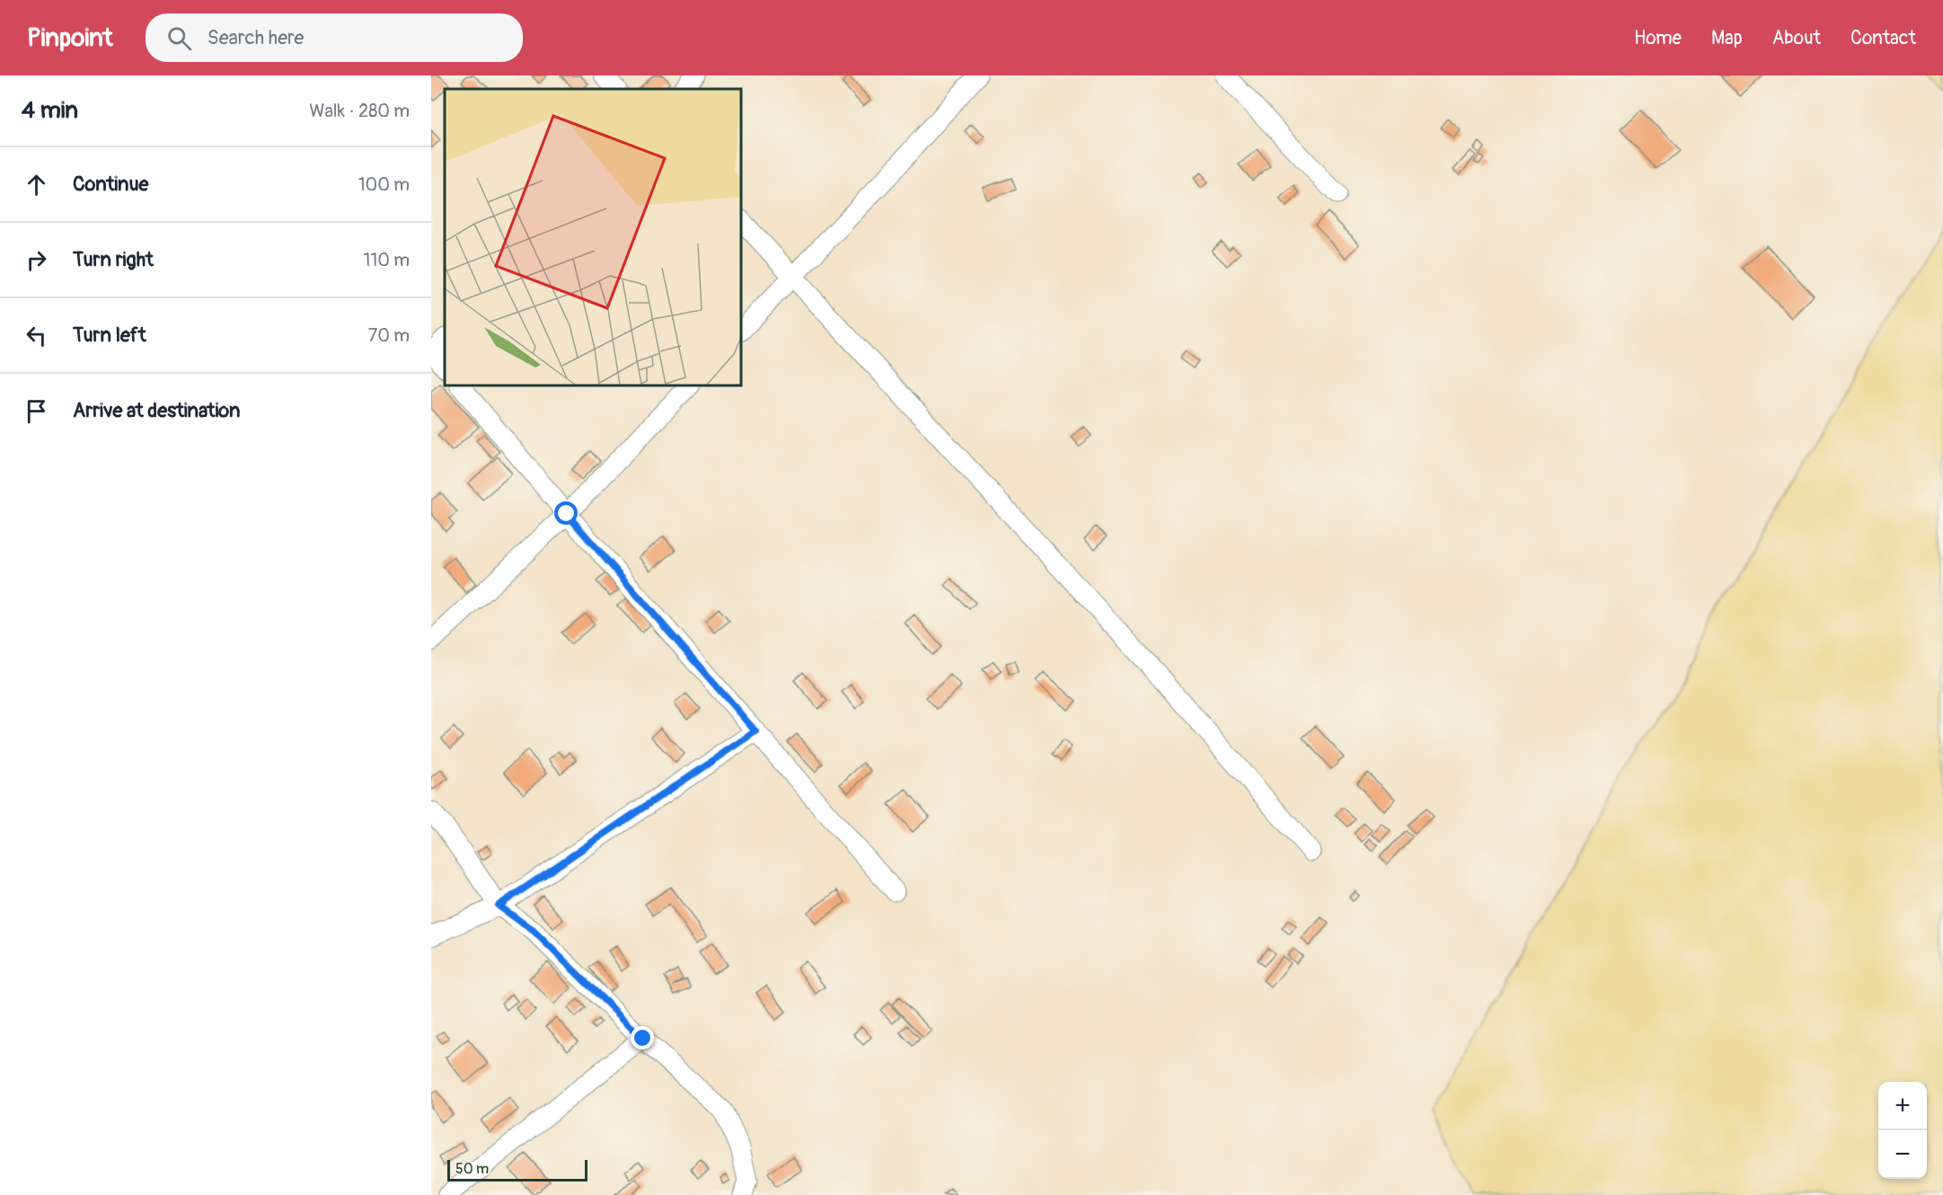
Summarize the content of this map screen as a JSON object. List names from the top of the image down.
{
  "scale_bar": "50 m",
  "page": {
    "header": "Pinpoint",
    "search": "Search here",
    "nav": [
      "Home",
      "Map",
      "About",
      "Contact"
    ],
    "heading": ["4 min", "Walk · 280 m"],
    "list": [
      ["Continue", "100 m"],
      ["Turn right", "110 m"],
      ["Turn left", "70 m"],
      "Arrive at destination"
    ],
    "map_buttons": ["+", "−"],
    "scale": "50 m"
  }
}
